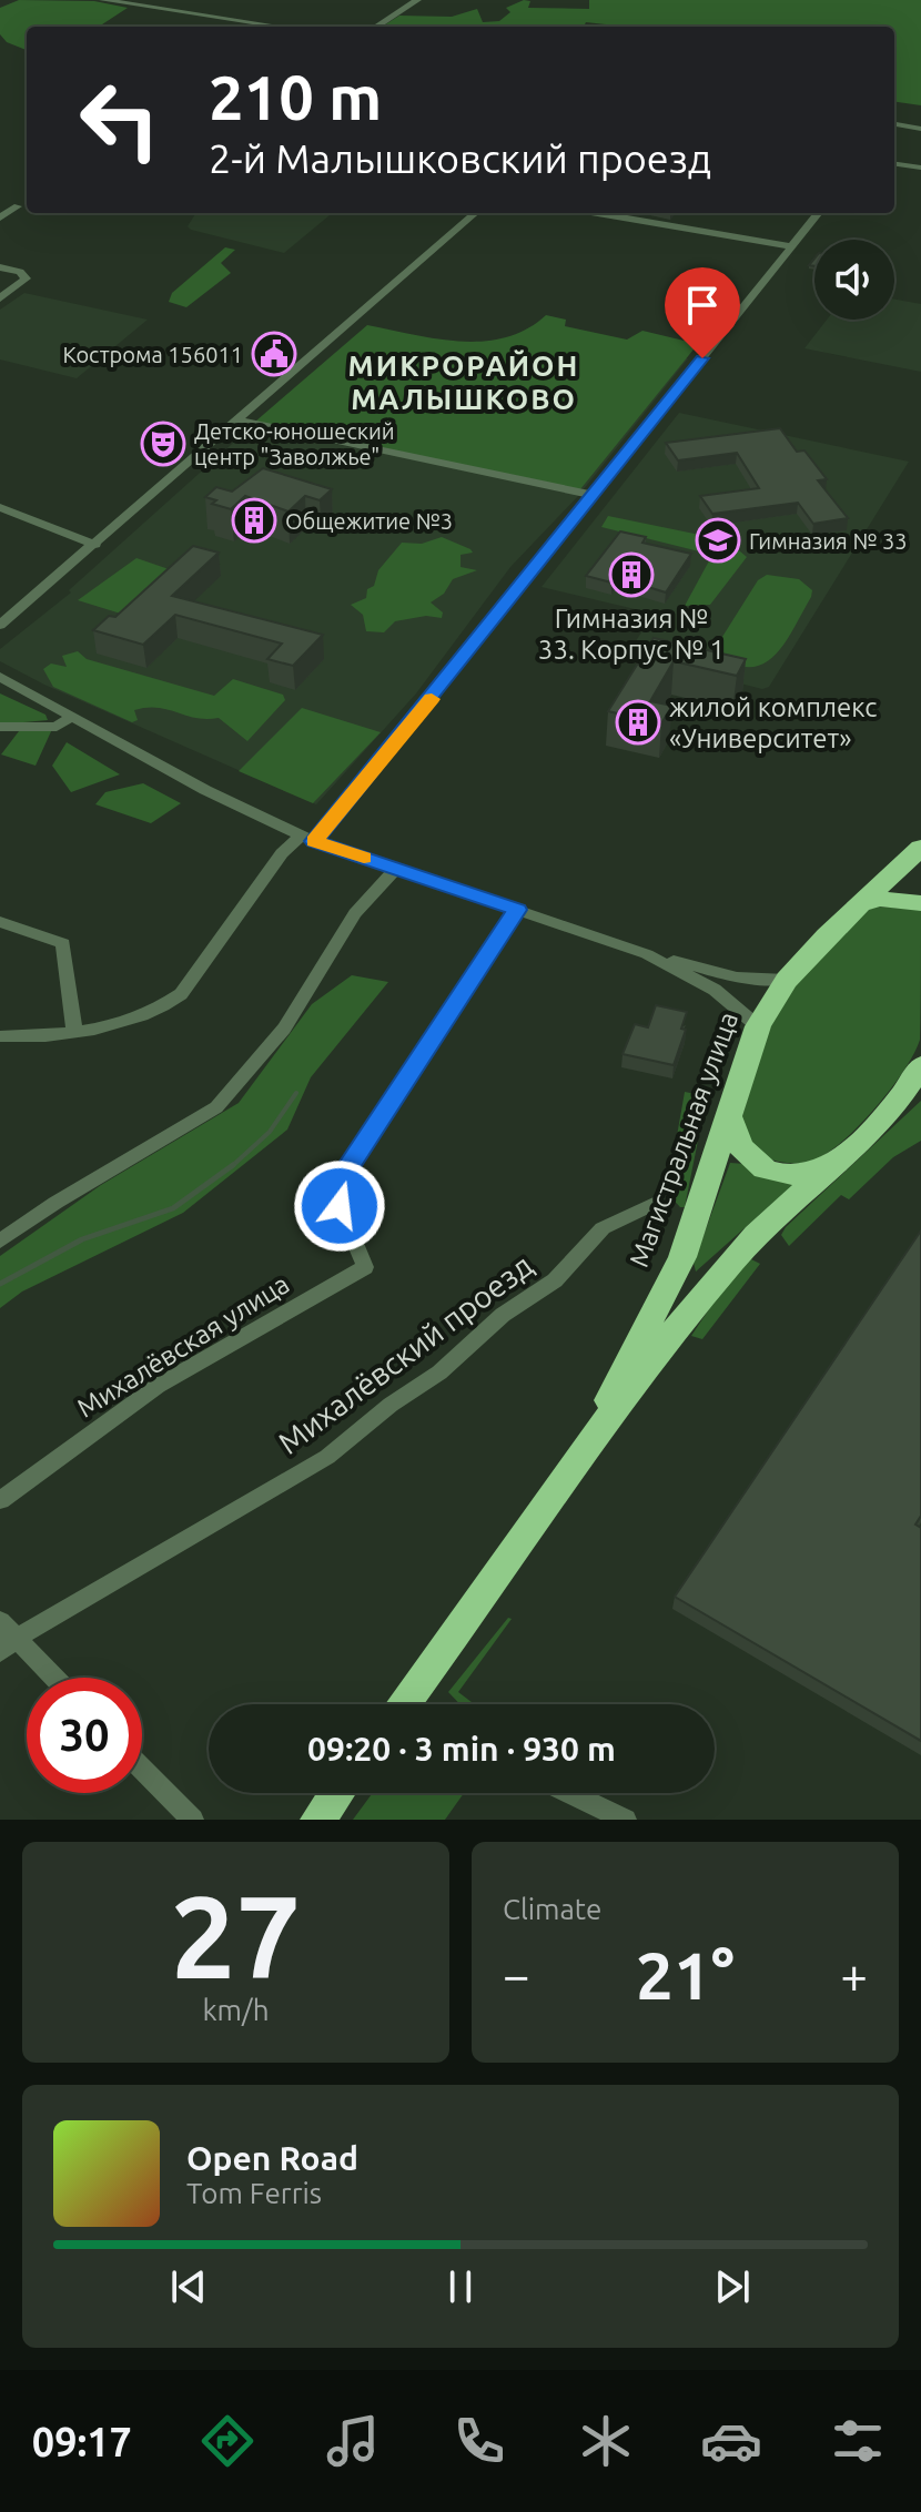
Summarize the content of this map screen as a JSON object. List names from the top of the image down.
{
  "streets": {
    "highway": ["Магистральная улица"],
    "street": ["Михалёвская улица", "Михалёвский проезд"]
  },
  "districts": ["МИКРОРАЙОН МАЛЫШКОВО"],
  "places": {
    "public building": ["Кострома 156011"],
    "theatre": ["Детско-юношеский центр \"Заволжье\""],
    "building": ["Общежитие №3", "Гимназия № 33. Корпус № 1", "жилой комплекс «Университет»"],
    "school or university": ["Гимназия № 33"]
  },
  "page": {
    "turn": ["210 m", "2-й Малышковский проезд"],
    "limit": "30",
    "trip": "09:20 · 3 min · 930 m",
    "tile": [
      ["27", "km/h"],
      "Climate"
    ],
    "heat": ["−", "21°", "+"],
    "song": ["Open Road", "Tom Ferris"],
    "tabs": "09:17"
  }
}
